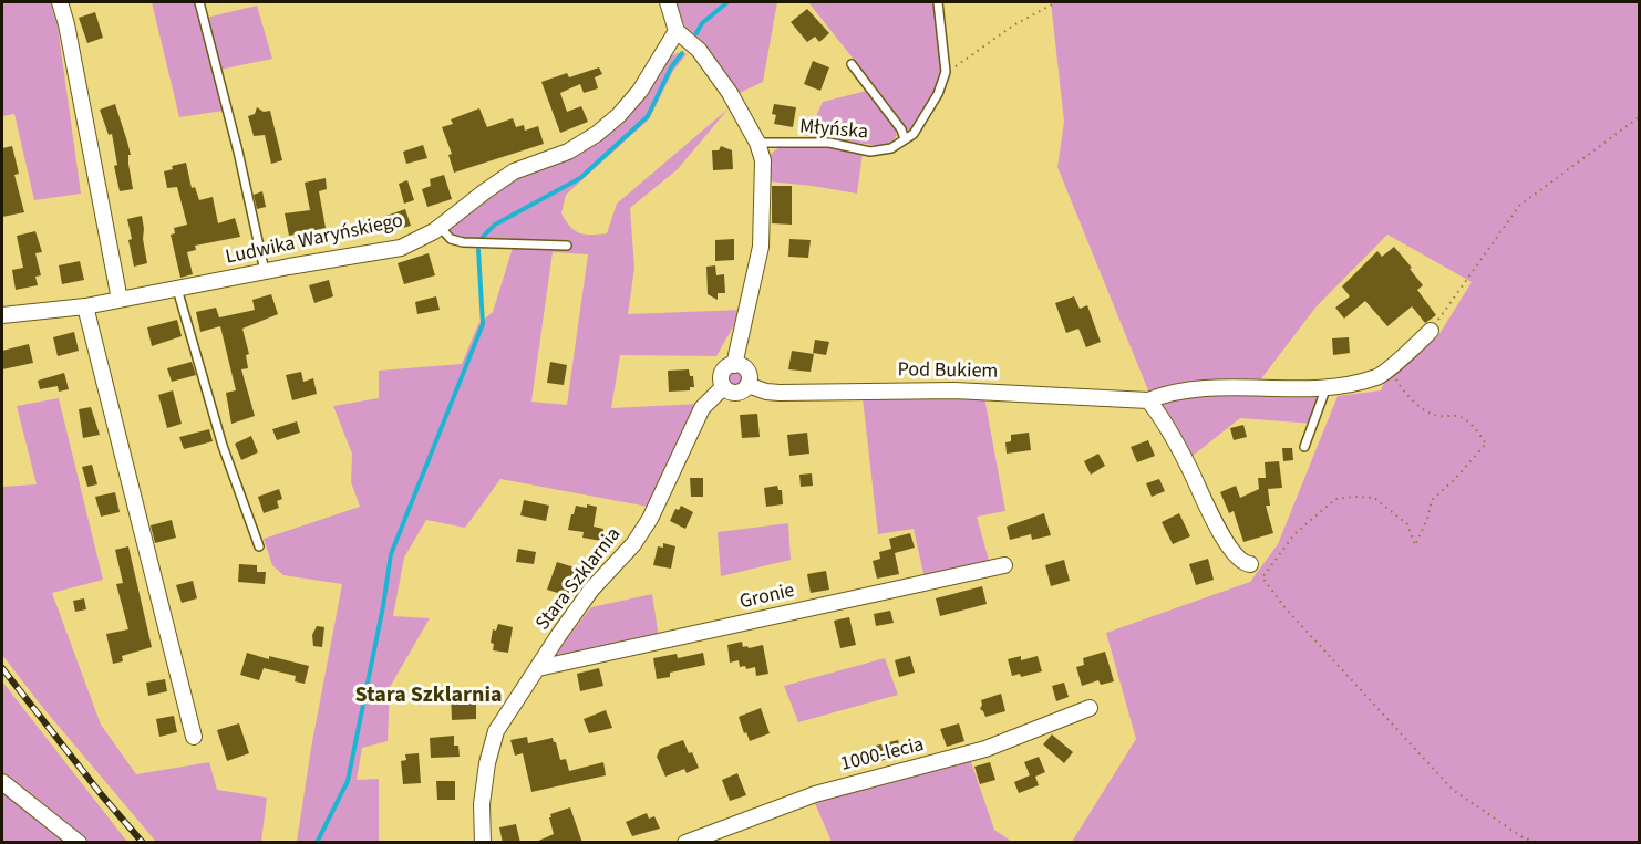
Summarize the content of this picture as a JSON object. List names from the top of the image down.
{
  "streets": {
    "street": [
      "Ludwika Waryńskiego",
      "Pod Bukiem",
      "Stara Szklarnia",
      "Gronie",
      "1000-lecia"
    ],
    "lane": ["Młyńska"]
  },
  "crossings": [
    ["Pod Bukiem", "Stara Szklarnia"],
    ["Stara Szklarnia", "Gronie"]
  ],
  "districts": ["Stara Szklarnia"]
}
